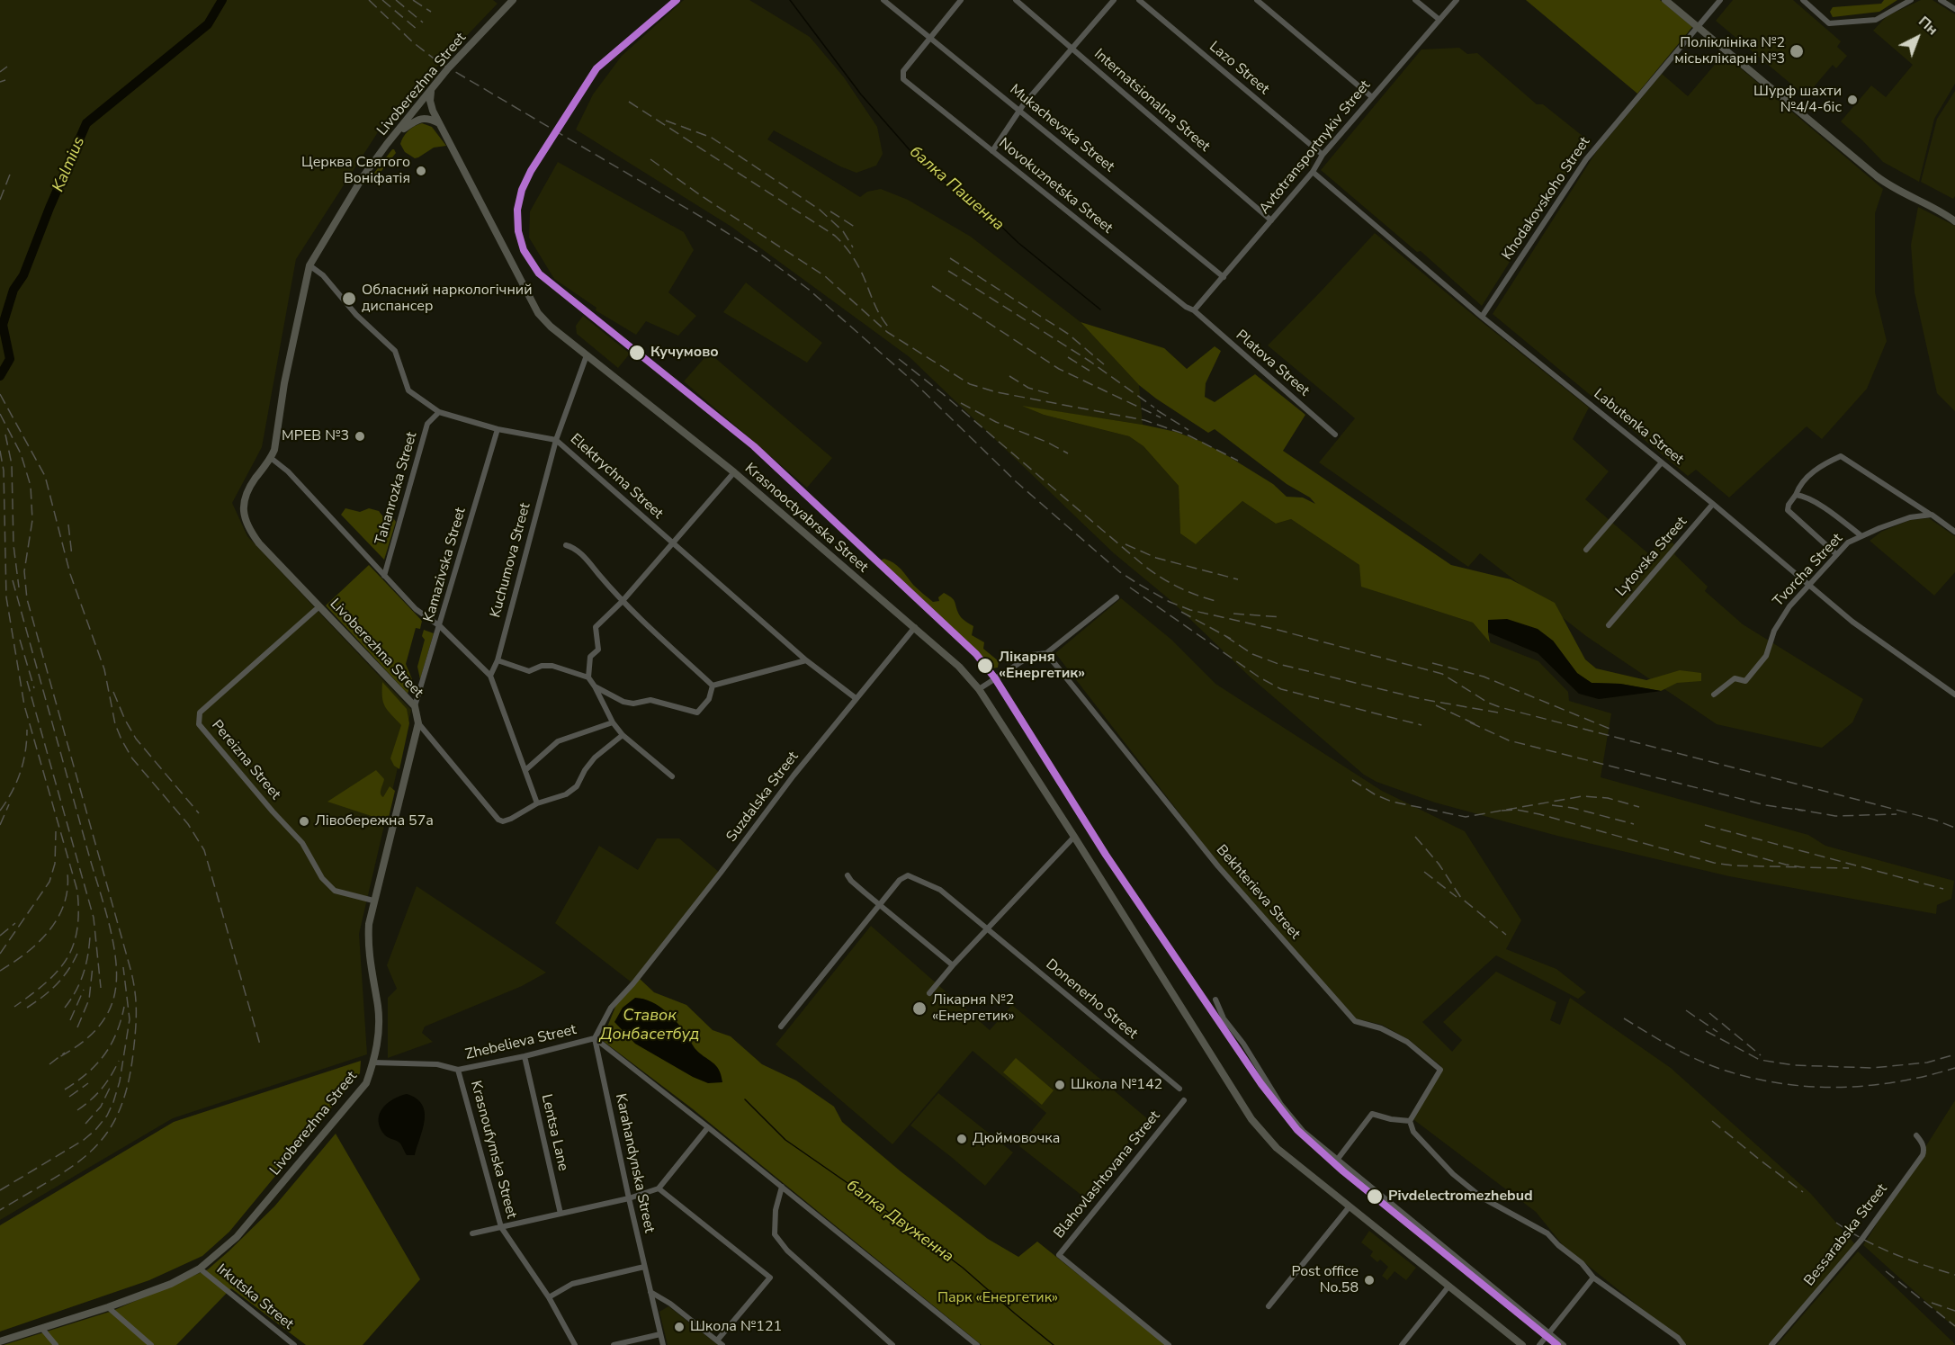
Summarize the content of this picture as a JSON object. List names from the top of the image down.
{
  "streets": {
    "main road": ["Livoberezhna Street", "Krasnooctyabrska Street"],
    "street": [
      "Lazo Street",
      "Internatsionalna Street",
      "Mukachevska Street",
      "Avtotransportnykiv Street",
      "Novokuznetska Street",
      "Khodakovskoho Street",
      "Platova Street",
      "Labutenka Street",
      "Elektrychna Street",
      "Tahanrozka Street",
      "Lytovska Street",
      "Kuchumova Street",
      "Kamazivska Street",
      "Tvorcha Street",
      "Pereizna Street",
      "Suzdalska Street",
      "Bekhterieva Street",
      "Donenerho Street",
      "Zhebelieva Street",
      "Lentsa Lane",
      "Krasnoufymska Street",
      "Karahandynska Street",
      "Blahovlashtovana Street",
      "Bessarabska Street",
      "Irkutska Street"
    ]
  },
  "crossings": [
    ["Lazo Street", "Avtotransportnykiv Street"],
    ["Livoberezhna Street", "Elektrychna Street"],
    ["Livoberezhna Street", "Tahanrozka Street"],
    ["Livoberezhna Street", "Krasnooctyabrska Street"],
    ["Livoberezhna Street", "Kamazivska Street"],
    ["Livoberezhna Street", "Pereizna Street"],
    ["Livoberezhna Street", "Zhebelieva Street"],
    ["Livoberezhna Street", "Irkutska Street"],
    ["Internatsionalna Street", "Avtotransportnykiv Street"],
    ["Mukachevska Street", "Avtotransportnykiv Street"],
    ["Mukachevska Street", "Novokuznetska Street"],
    ["Avtotransportnykiv Street", "Novokuznetska Street"],
    ["Avtotransportnykiv Street", "Platova Street"],
    ["Avtotransportnykiv Street", "Labutenka Street"],
    ["Novokuznetska Street", "Platova Street"],
    ["Khodakovskoho Street", "Labutenka Street"],
    ["Labutenka Street", "Lytovska Street"],
    ["Labutenka Street", "Tvorcha Street"],
    ["Elektrychna Street", "Tahanrozka Street"],
    ["Elektrychna Street", "Kuchumova Street"],
    ["Elektrychna Street", "Kamazivska Street"],
    ["Elektrychna Street", "Suzdalska Street"],
    ["Tahanrozka Street", "Kuchumova Street"],
    ["Tahanrozka Street", "Kamazivska Street"],
    ["Krasnooctyabrska Street", "Kuchumova Street"],
    ["Krasnooctyabrska Street", "Suzdalska Street"],
    ["Suzdalska Street", "Zhebelieva Street"],
    ["Suzdalska Street", "Karahandynska Street"],
    ["Zhebelieva Street", "Lentsa Lane"],
    ["Zhebelieva Street", "Krasnoufymska Street"],
    ["Zhebelieva Street", "Karahandynska Street"]
  ],
  "water": [
    "Kalmius",
    "балка Пашенна",
    "Ставок Донбасетбуд",
    "балка Двуженна"
  ],
  "parks": ["Парк «Енергетик»"],
  "places": [
    "Поліклініка №2 міськлікарні №3",
    "Шурф шахти №4/4-біс",
    "Церква Святого Воніфатія",
    "Обласний наркологічний диспансер",
    "Кучумово",
    "МРЕВ №3",
    "Лікарня «Енергетик»",
    "Лівобережна 57а",
    "Лікарня №2 «Енергетик»",
    "Школа №142",
    "Дюймовочка",
    "Pivdelectromezhebud",
    "Post office No.58",
    "Школа №121"
  ],
  "north": "top right"
}
